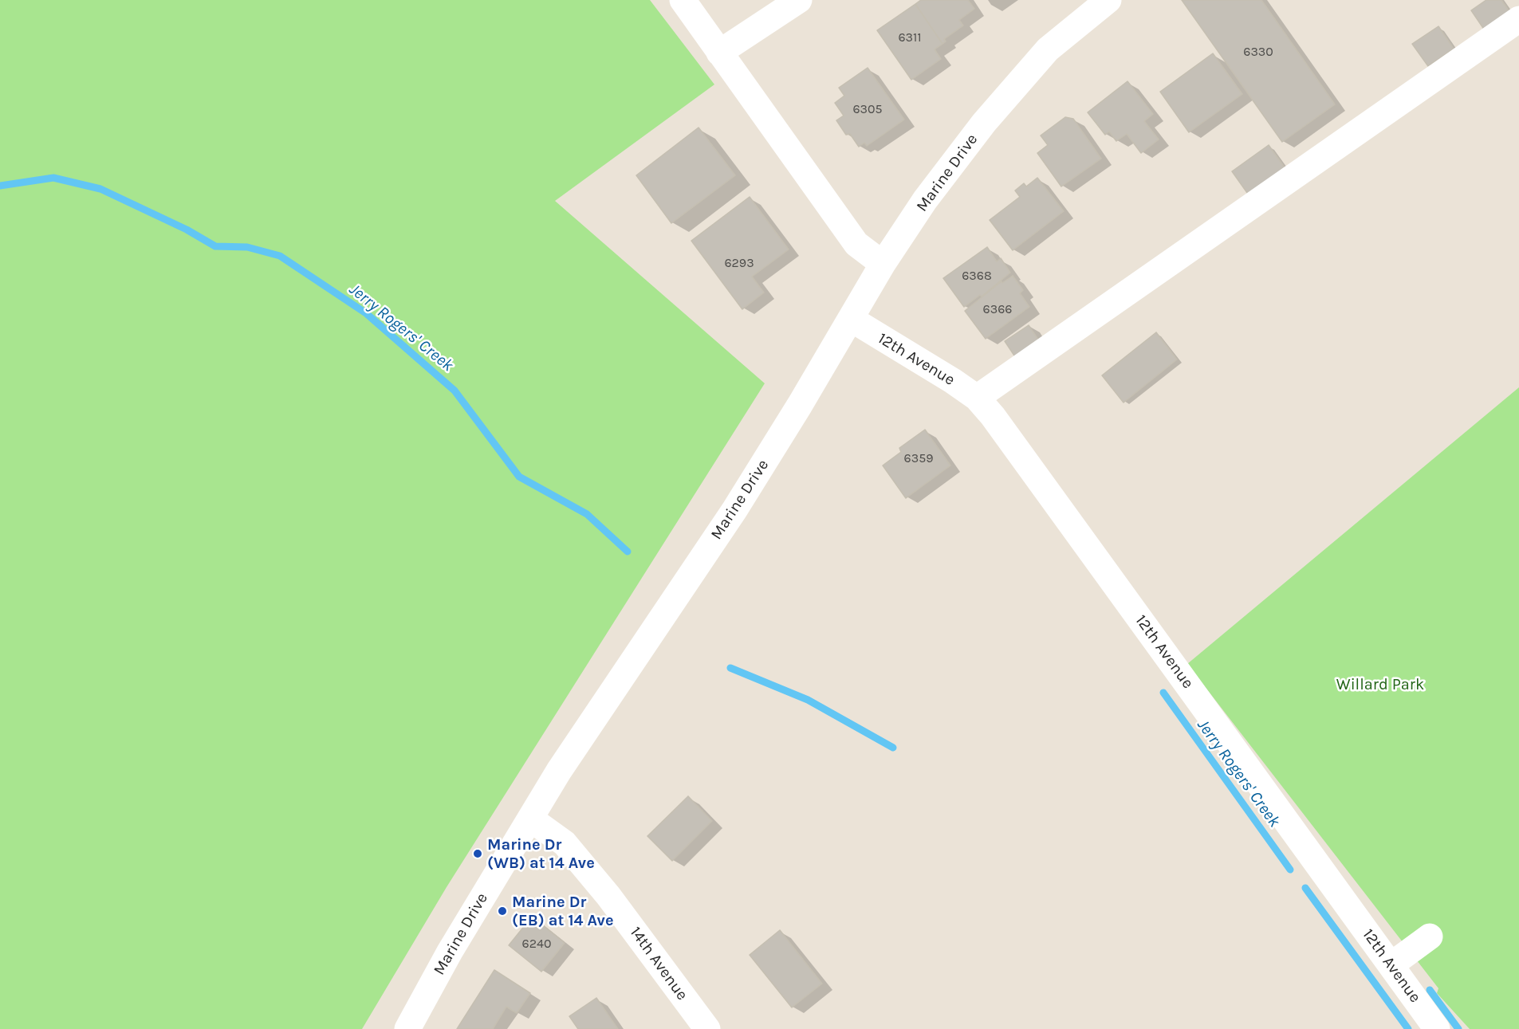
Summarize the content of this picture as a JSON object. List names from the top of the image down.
{
  "streets": {
    "street": ["Marine Drive", "12th Avenue", "14th Avenue"]
  },
  "crossings": [
    ["Marine Drive", "12th Avenue"],
    ["Marine Drive", "14th Avenue"]
  ],
  "water": ["Jerry Rogers' Creek"],
  "parks": ["Willard Park"],
  "places": ["Marine Dr (WB) at 14 Ave", "Marine Dr (EB) at 14 Ave"],
  "house_numbers": [
    "6311",
    "6330",
    "6305",
    "6293",
    "6368",
    "6366",
    "6359",
    "6240"
  ]
}
